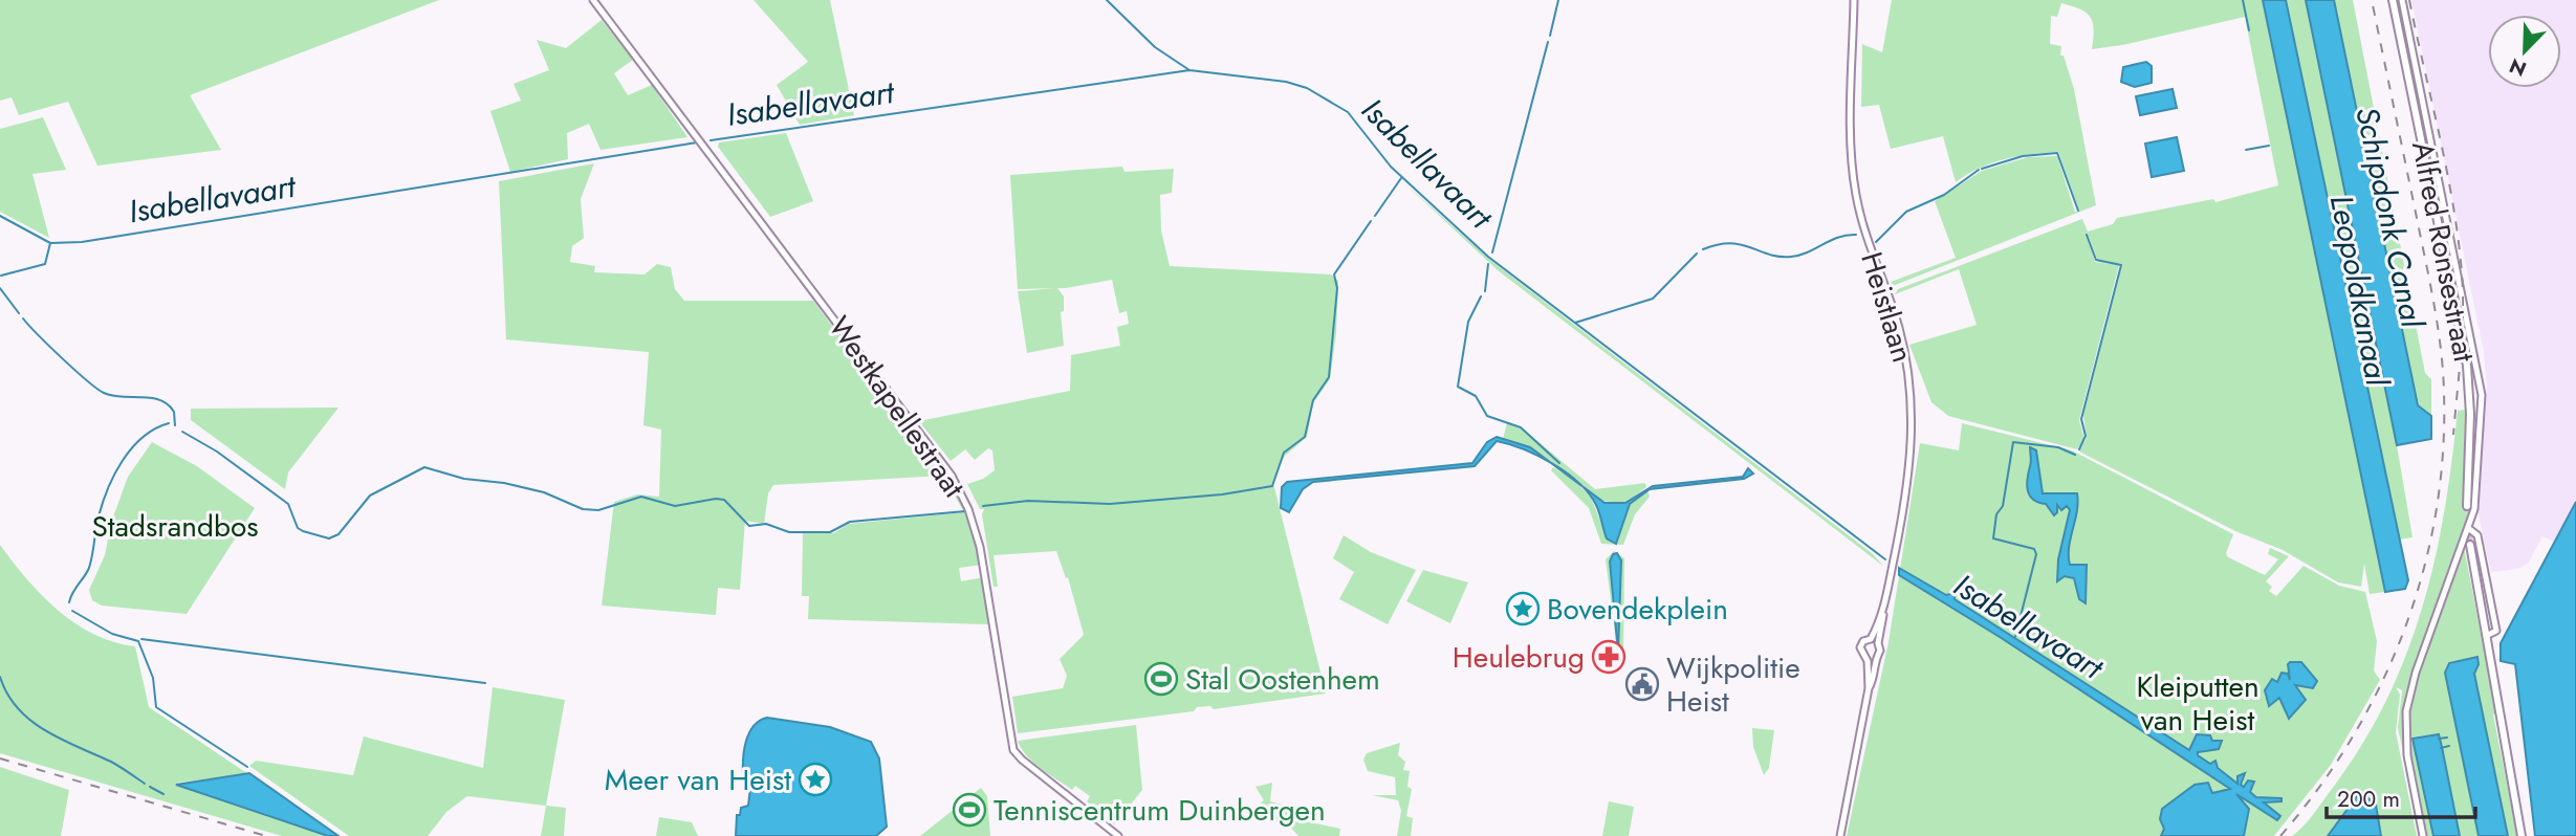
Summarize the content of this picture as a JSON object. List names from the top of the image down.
{
  "streets": {
    "main road": ["Alfred Ronsestraat"],
    "street": ["Heistlaan", "Westkapellestraat"]
  },
  "water": ["Isabellavaart", "Schipdonk Canal", "Leopoldkanaal"],
  "parks": ["Stadsrandbos", "Kleiputten van Heist"],
  "places": {
    "place": ["Bovendekplein", "Meer van Heist"],
    "pharmacy": ["Heulebrug"],
    "sports": ["Stal Oostenhem", "Tenniscentrum Duinbergen"],
    "public building": ["Wijkpolitie Heist"]
  },
  "scale_bar": "200 m",
  "north": "bottom left"
}
